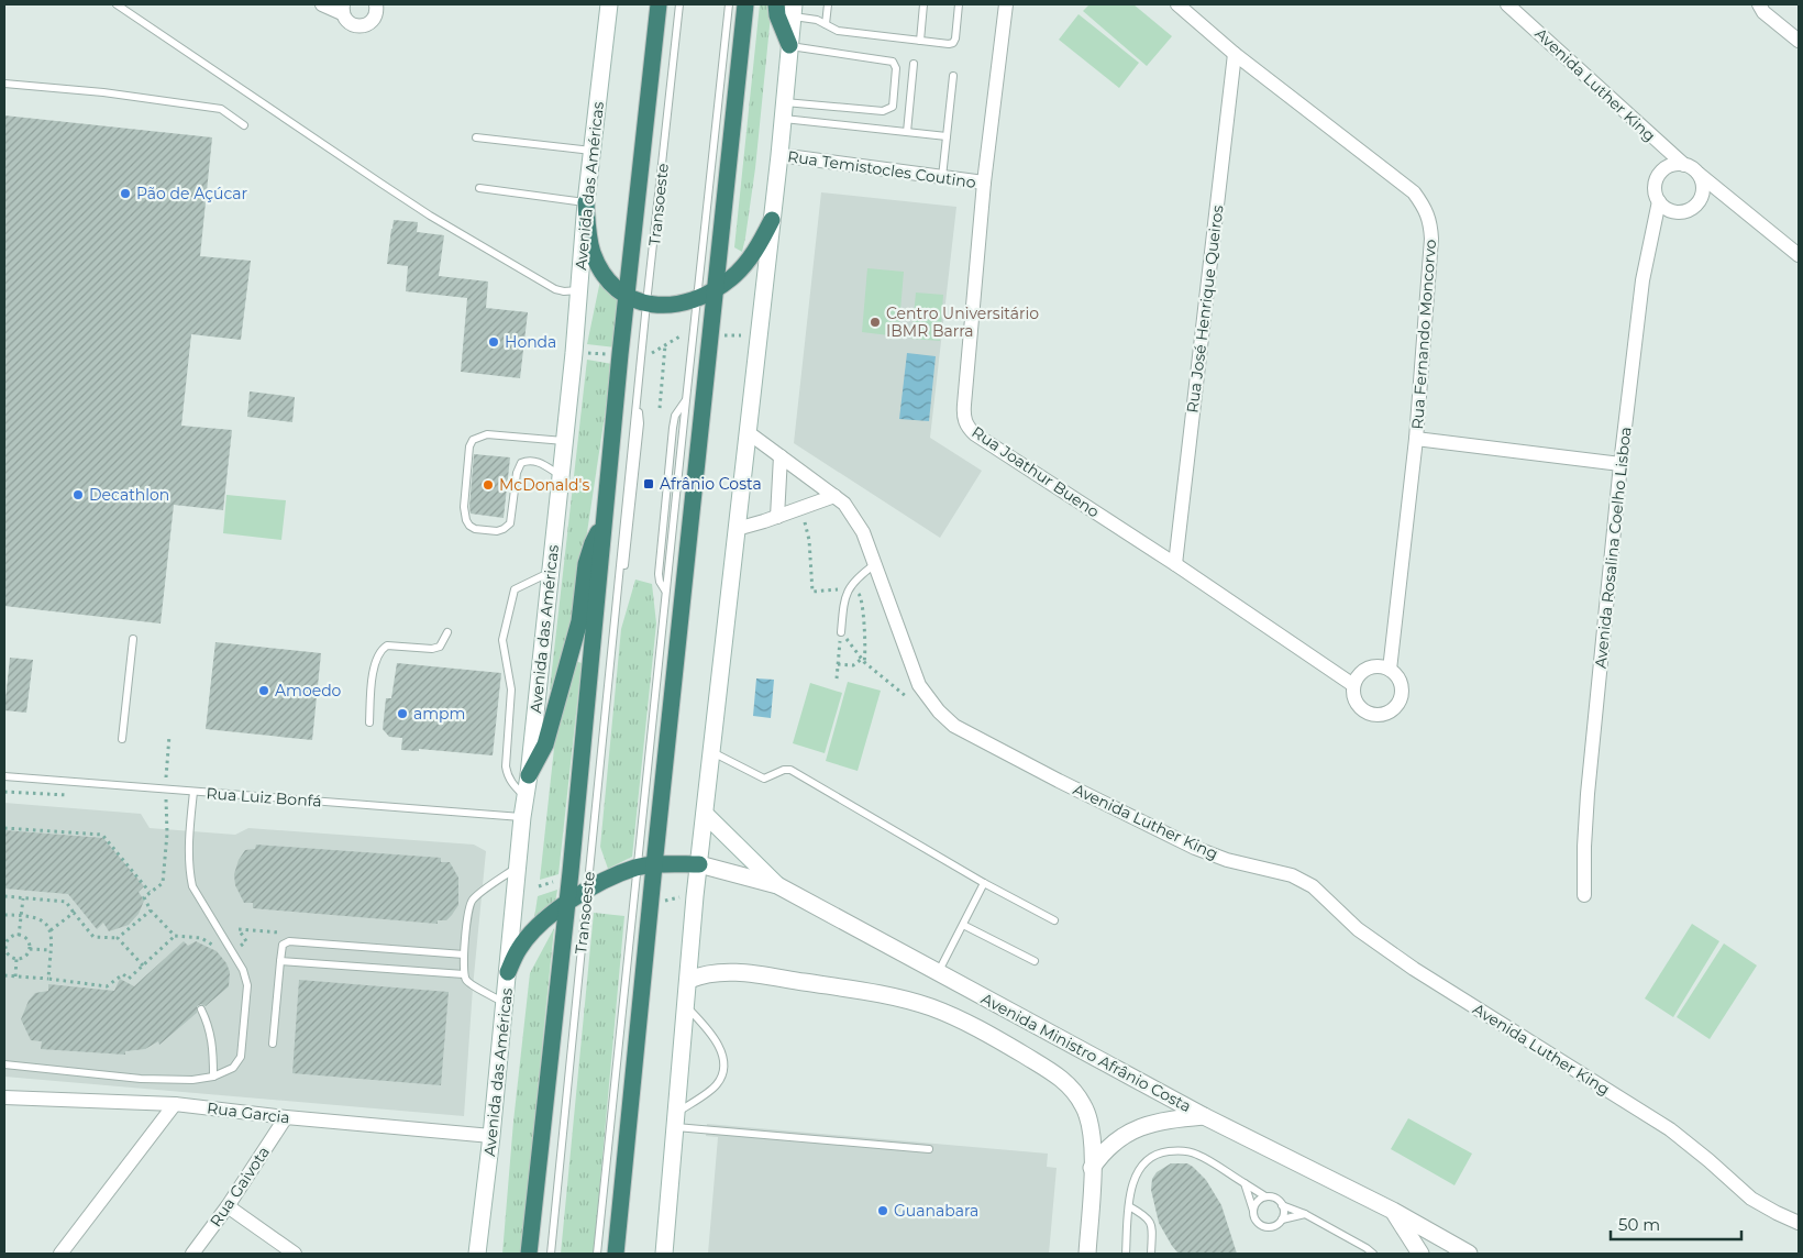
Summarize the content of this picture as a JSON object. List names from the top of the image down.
{
  "streets": {
    "main road": ["Avenida das Américas", "Avenida Ministro Afrânio Costa"],
    "street": [
      "Avenida Luther King",
      "Rua Temistocles Coutino",
      "Rua José Henrique Queiros",
      "Rua Fernando Moncorvo",
      "Rua Joathur Bueno",
      "Avenida Rosalina Coelho Lisboa",
      "Rua Garcia",
      "Rua Gaivota"
    ],
    "lane": ["Transoeste", "Rua Luiz Bonfá"]
  },
  "crossings": [
    ["Avenida Luther King", "Avenida Rosalina Coelho Lisboa"],
    ["Rua Temistocles Coutino", "Rua Joathur Bueno"],
    ["Avenida das Américas", "Rua Luiz Bonfá"],
    ["Avenida das Américas", "Rua Garcia"],
    ["Rua José Henrique Queiros", "Rua Fernando Moncorvo"],
    ["Rua José Henrique Queiros", "Rua Joathur Bueno"],
    ["Rua Fernando Moncorvo", "Rua Joathur Bueno"],
    ["Rua Garcia", "Rua Gaivota"]
  ],
  "places": {
    "other": [
      "Pão de Açúcar",
      "Centro Universitário IBMR Barra",
      "Honda",
      "McDonald's",
      "Decathlon",
      "Amoedo",
      "ampm",
      "Guanabara"
    ],
    "transit": ["Afrânio Costa"]
  },
  "scale_bar": "50 m"
}
